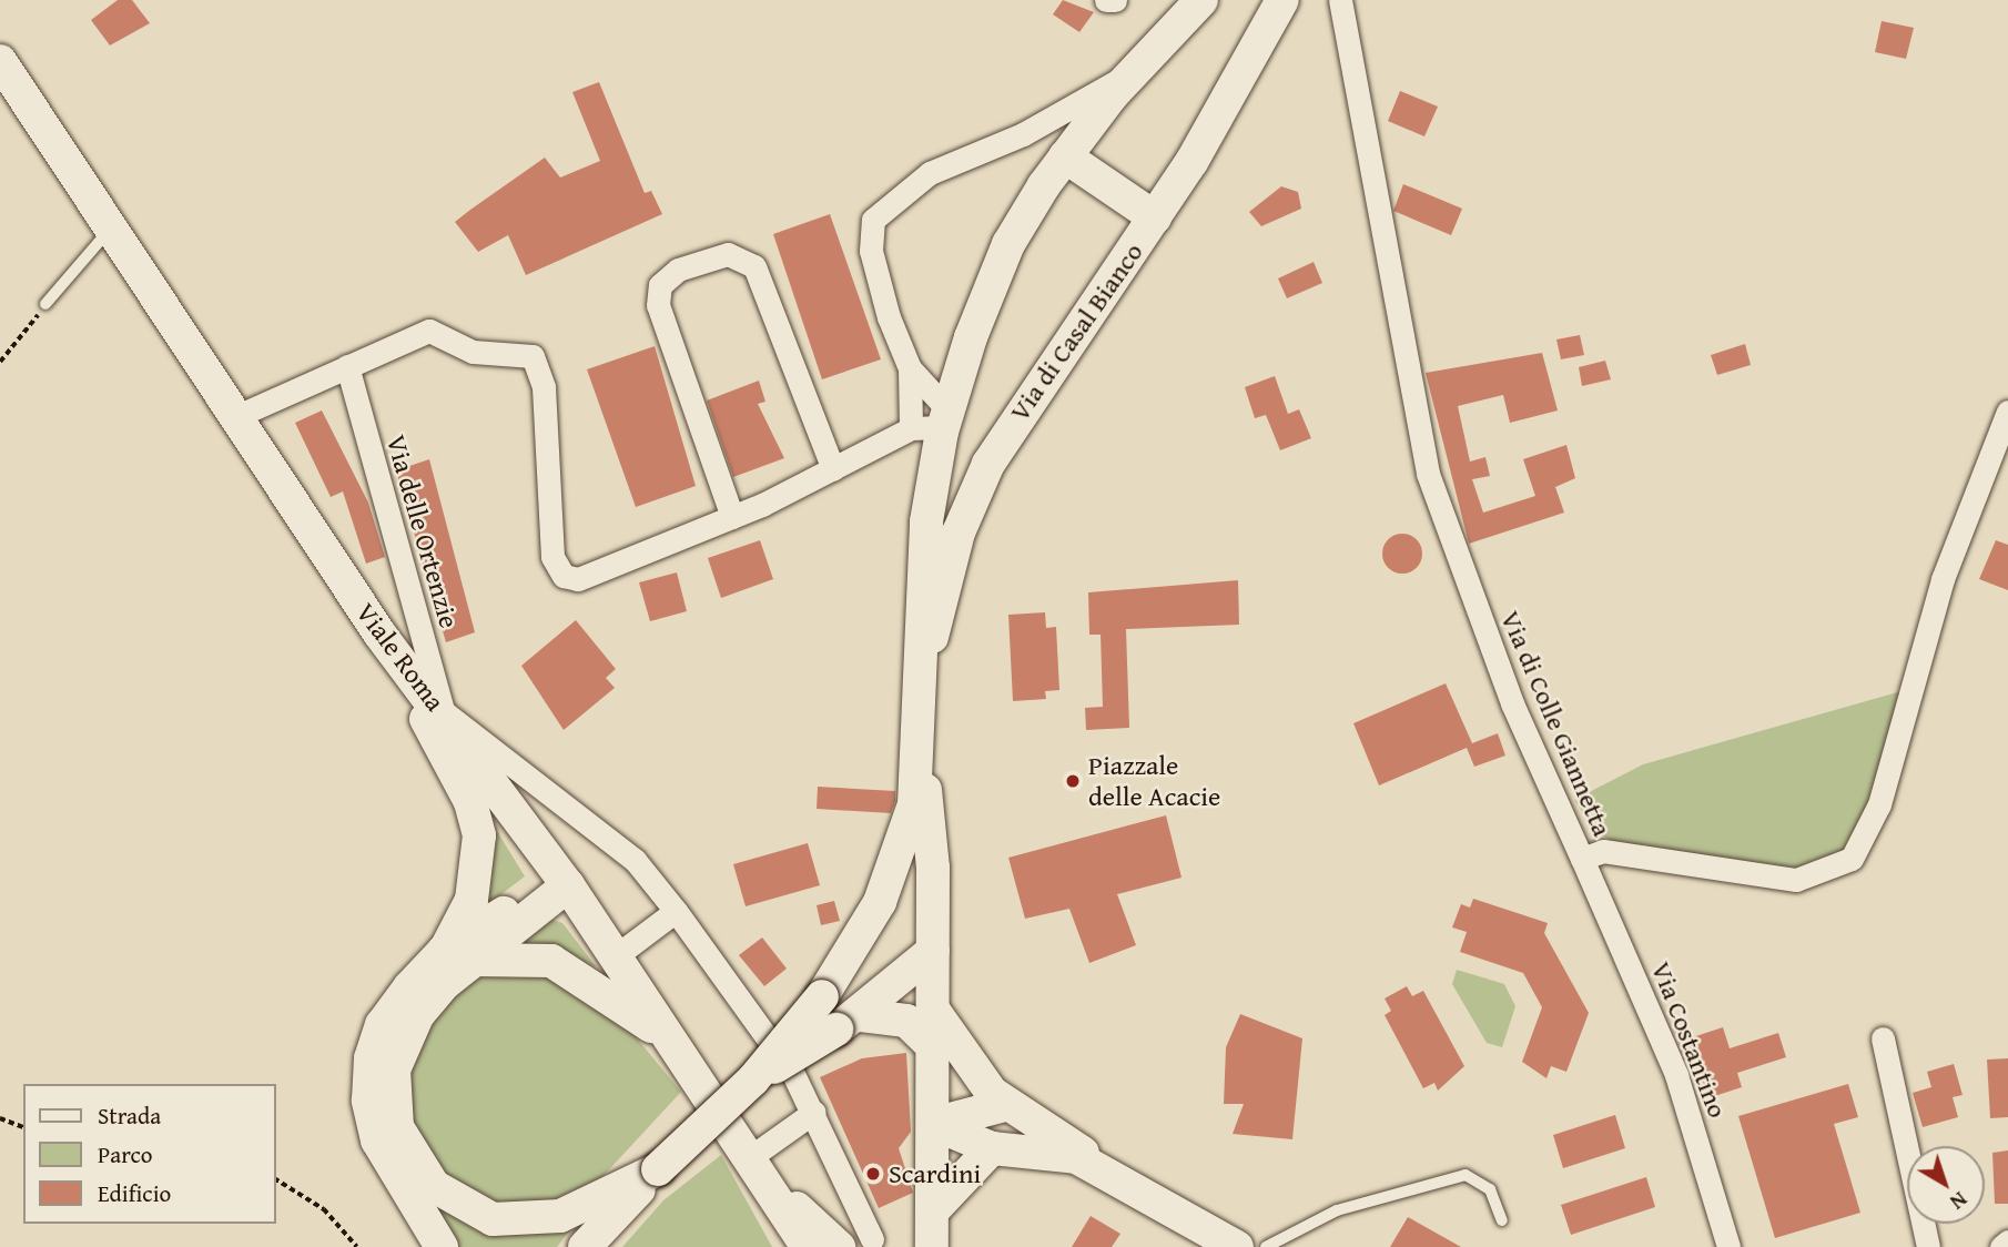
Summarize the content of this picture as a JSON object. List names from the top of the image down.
{
  "streets": {
    "main road": ["Via di Casal Bianco", "Viale Roma"],
    "street": ["Via delle Ortenzie", "Via di Colle Giannetta", "Via Costantino"]
  },
  "crossings": [
    ["Via delle Ortenzie", "Viale Roma"],
    ["Via di Colle Giannetta", "Via Costantino"]
  ],
  "places": ["Piazzale delle Acacie", "Scardini"],
  "legend": ["Strada", "Parco", "Edificio"],
  "north": "bottom right"
}
